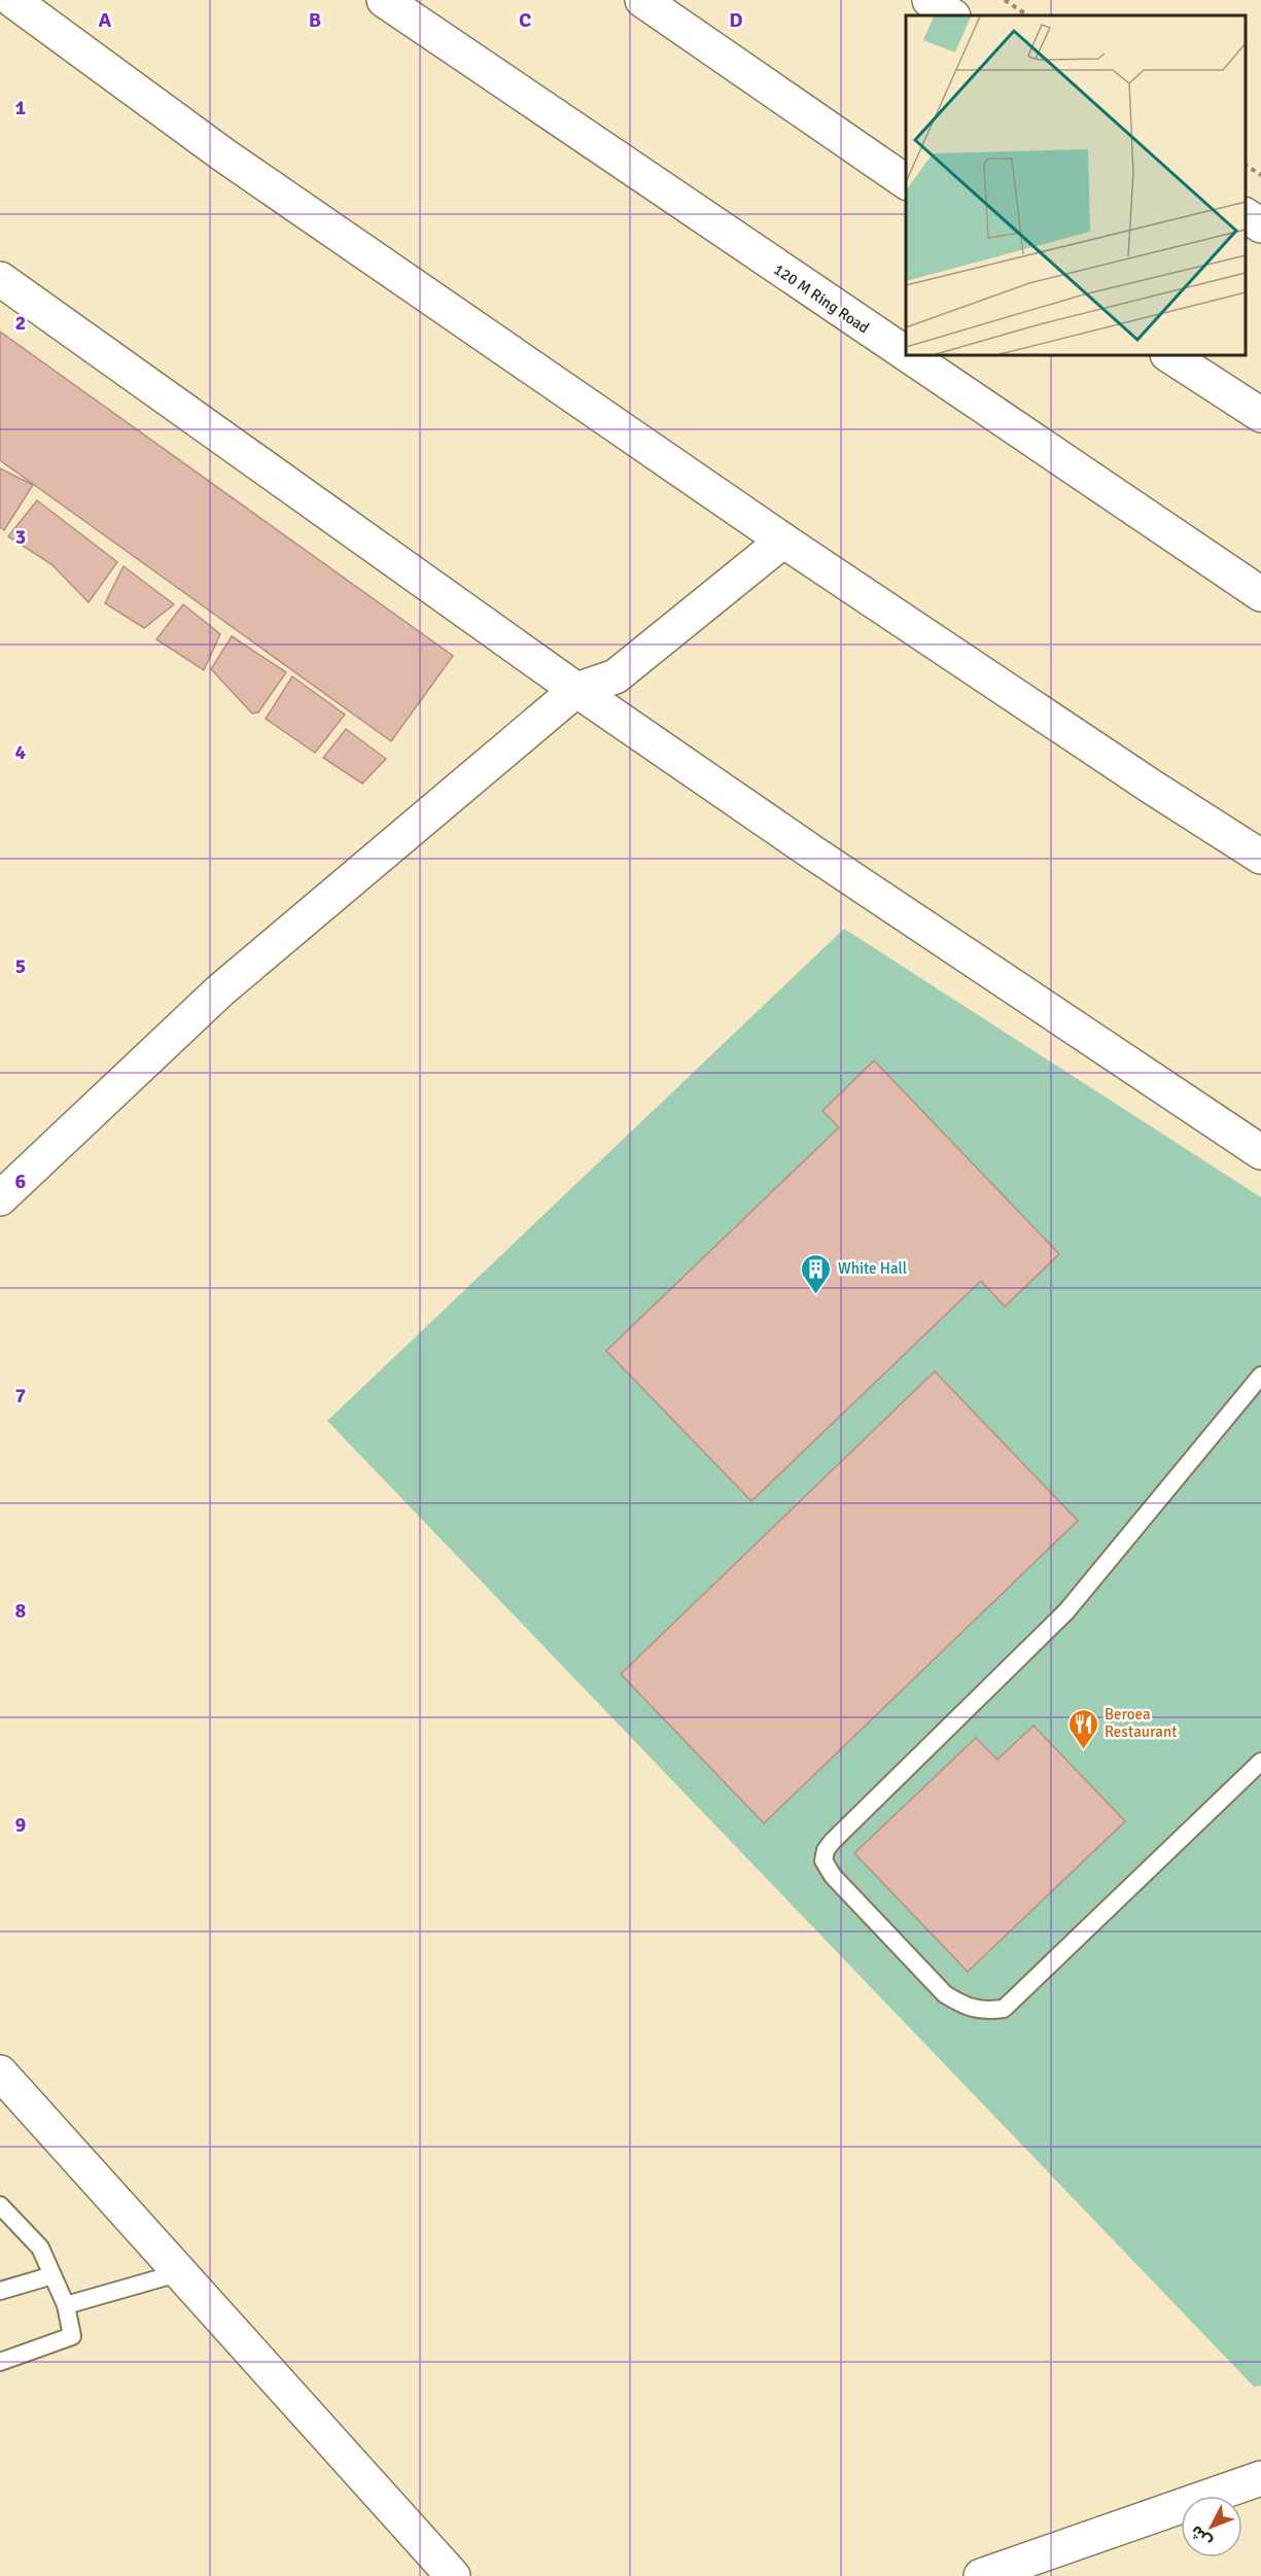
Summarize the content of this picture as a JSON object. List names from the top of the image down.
{
  "streets": {
    "main road": ["120 M Ring Road"]
  },
  "places": {
    "building": ["White Hall"],
    "restaurant": ["Beroea Restaurant"]
  },
  "north": "bottom left",
  "grid": {
    "columns": [
      "A",
      "B",
      "C",
      "D"
    ],
    "rows": [
      "1",
      "2",
      "3",
      "4",
      "5",
      "6",
      "7",
      "8",
      "9"
    ]
  }
}
